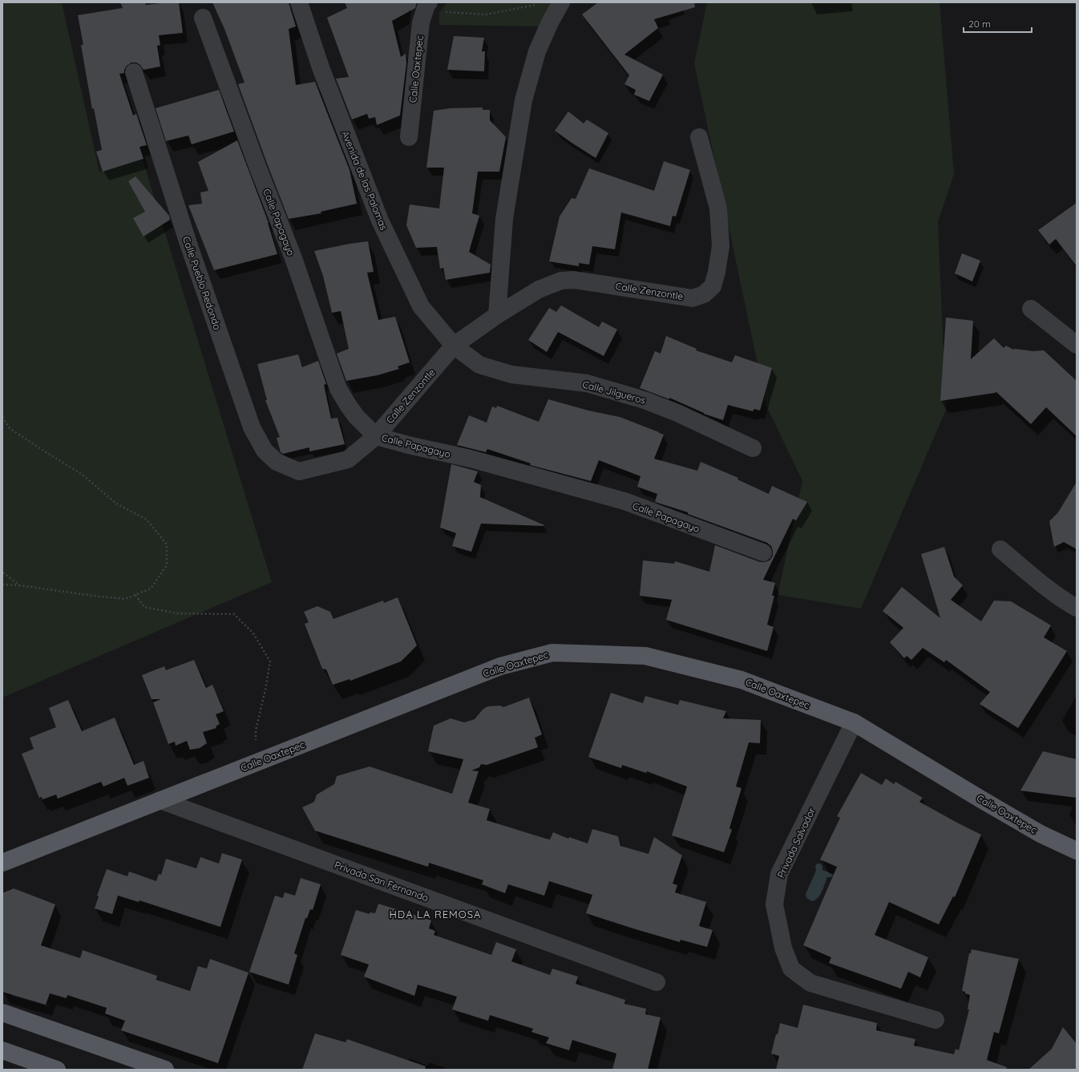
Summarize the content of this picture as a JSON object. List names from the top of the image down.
{
  "streets": {
    "main road": ["Calle Oaxtepec"],
    "street": [
      "Avenida de las Palomas",
      "Calle Papagayo",
      "Calle Pueblo Redondo",
      "Calle Zenzontle",
      "Calle Jilgueros",
      "Privada Salvador",
      "Privada San Fernando"
    ]
  },
  "crossings": [
    ["Calle Oaxtepec", "Privada Salvador"],
    ["Calle Oaxtepec", "Privada San Fernando"],
    ["Avenida de las Palomas", "Calle Zenzontle"],
    ["Avenida de las Palomas", "Calle Jilgueros"],
    ["Calle Papagayo", "Calle Zenzontle"],
    ["Calle Pueblo Redondo", "Calle Zenzontle"],
    ["Calle Zenzontle", "Calle Jilgueros"]
  ],
  "districts": ["HDA LA REMOSA"],
  "scale_bar": "20 m"
}
